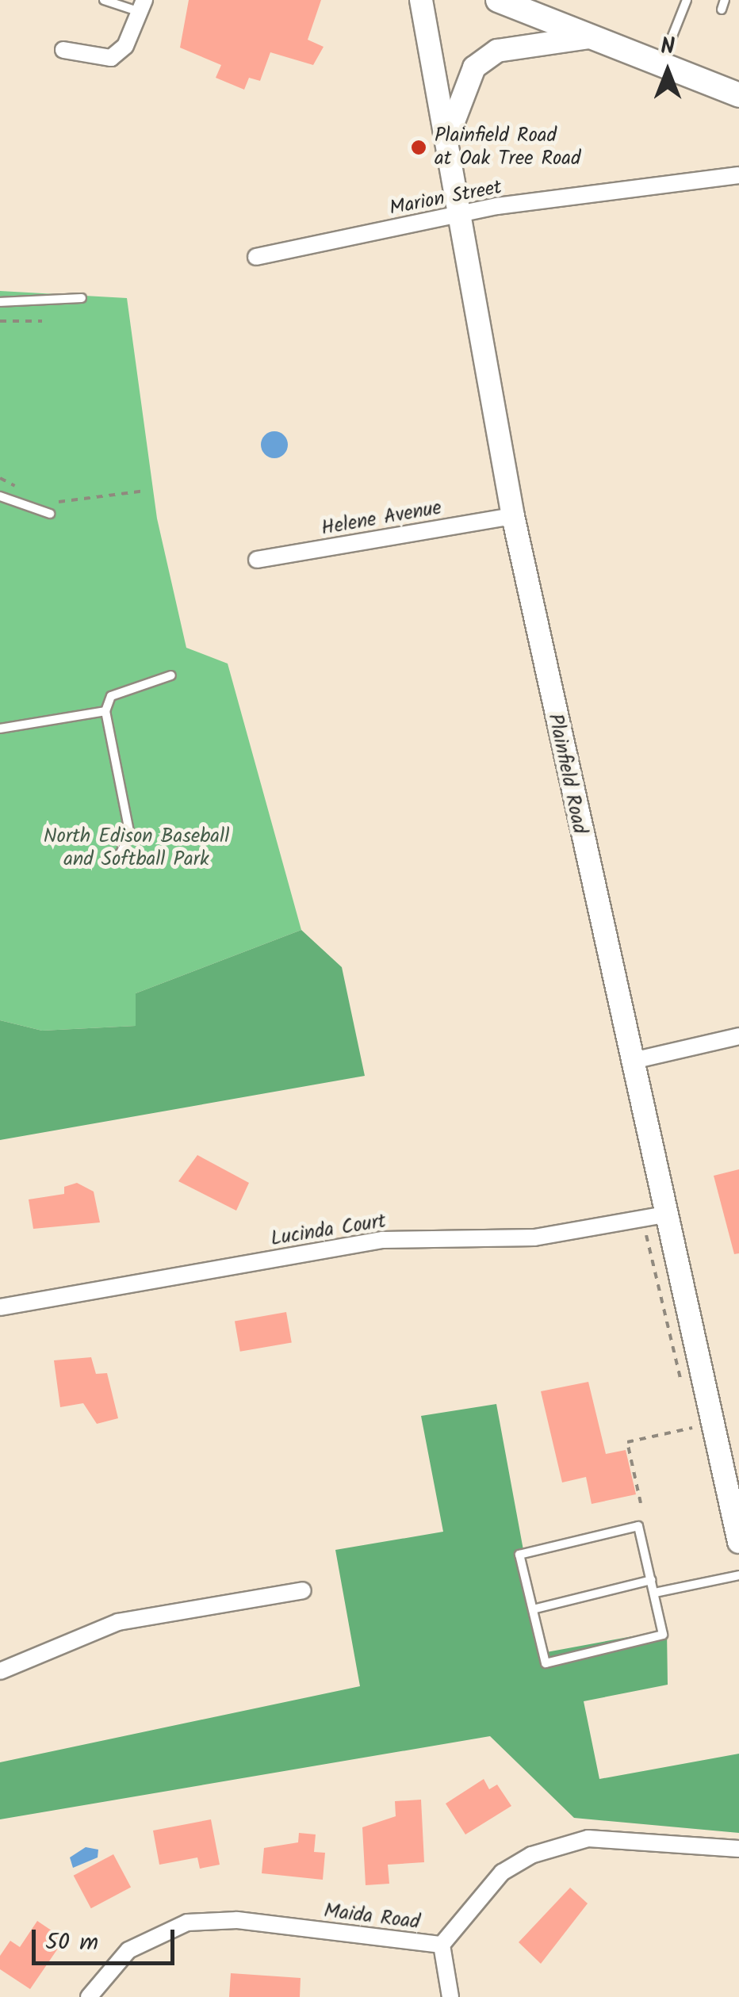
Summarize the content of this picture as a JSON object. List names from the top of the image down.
{
  "streets": {
    "street": [
      "Marion Street",
      "Helene Avenue",
      "Plainfield Road",
      "Lucinda Court",
      "Maida Road"
    ]
  },
  "crossings": [
    ["Marion Street", "Plainfield Road"],
    ["Helene Avenue", "Plainfield Road"],
    ["Plainfield Road", "Lucinda Court"]
  ],
  "parks": ["North Edison Baseball and Softball Park"],
  "places": ["Plainfield Road at Oak Tree Road"],
  "scale_bar": "50 m",
  "north": "top"
}
